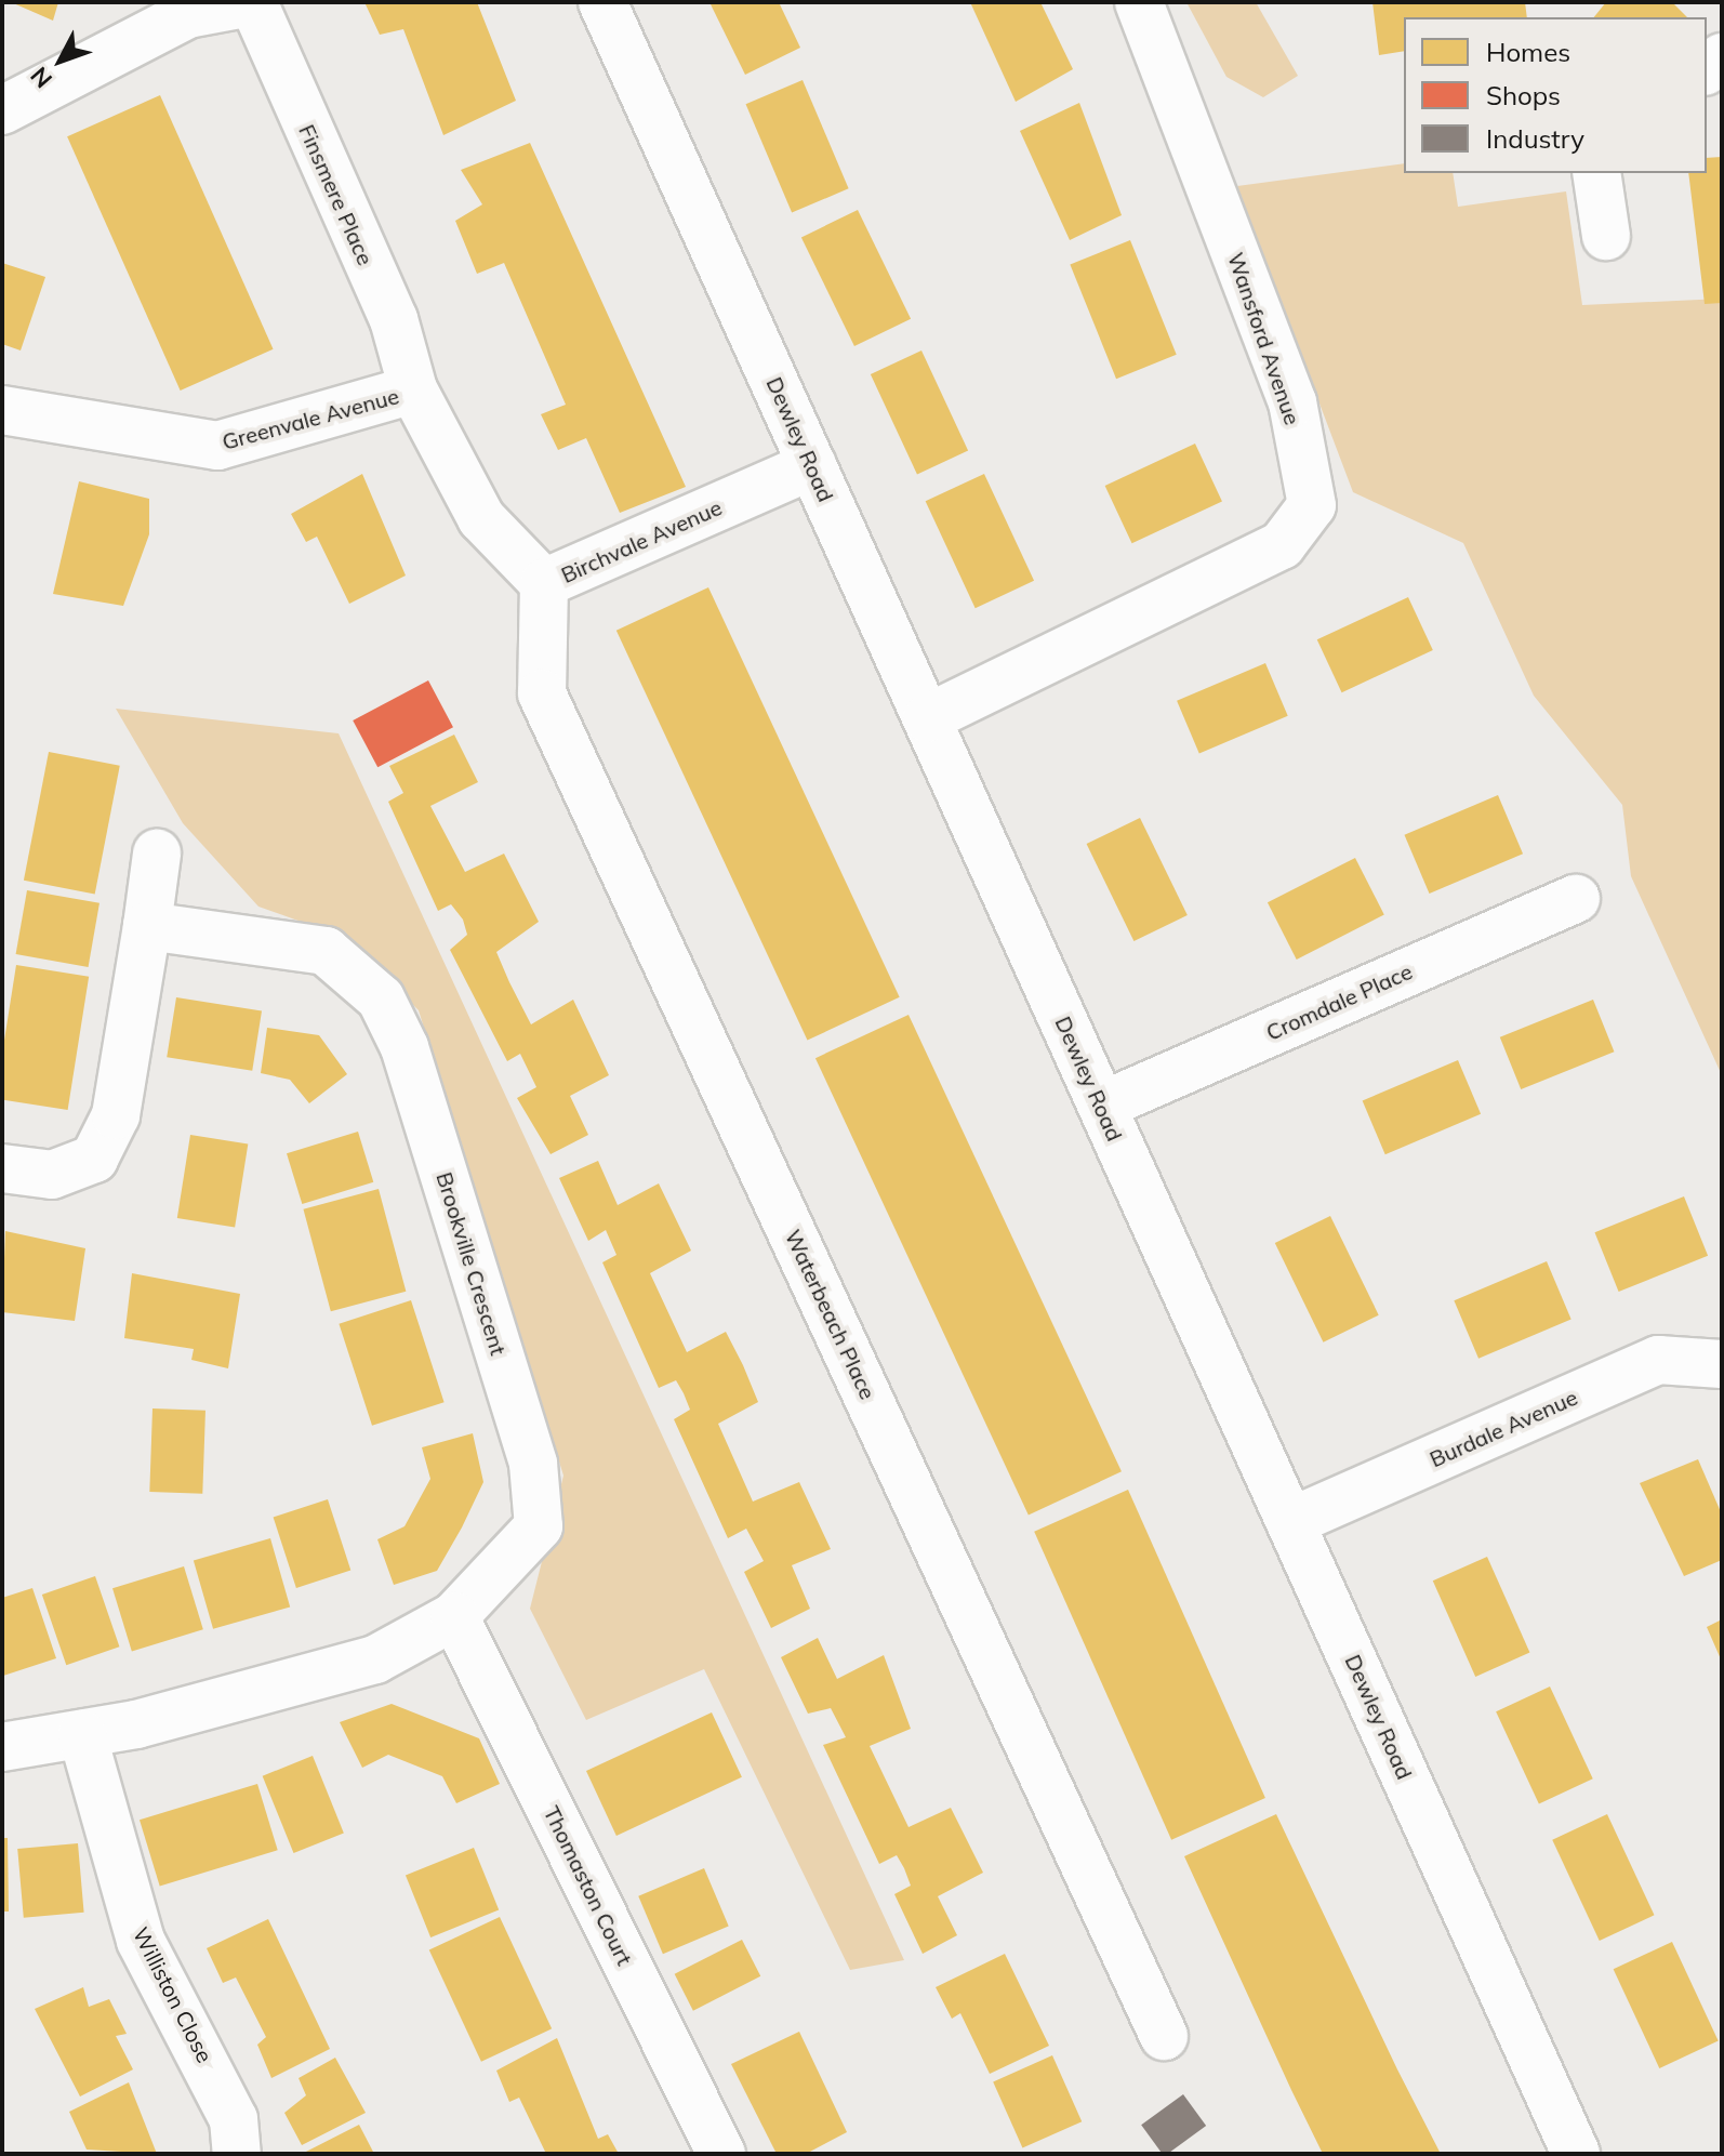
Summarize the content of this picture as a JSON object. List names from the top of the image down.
{
  "streets": {
    "street": [
      "Finsmere Place",
      "Wansford Avenue",
      "Greenvale Avenue",
      "Dewley Road",
      "Birchvale Avenue",
      "Cromdale Place",
      "Brookville Crescent",
      "Waterbeach Place",
      "Burdale Avenue",
      "Thomaston Court",
      "Williston Close"
    ]
  },
  "crossings": [
    ["Finsmere Place", "Greenvale Avenue"],
    ["Finsmere Place", "Birchvale Avenue"],
    ["Wansford Avenue", "Dewley Road"],
    ["Greenvale Avenue", "Birchvale Avenue"],
    ["Dewley Road", "Birchvale Avenue"],
    ["Dewley Road", "Cromdale Place"],
    ["Dewley Road", "Burdale Avenue"],
    ["Birchvale Avenue", "Waterbeach Place"],
    ["Brookville Crescent", "Thomaston Court"],
    ["Brookville Crescent", "Williston Close"]
  ],
  "legend": ["Homes", "Shops", "Industry"],
  "north": "bottom left"
}
